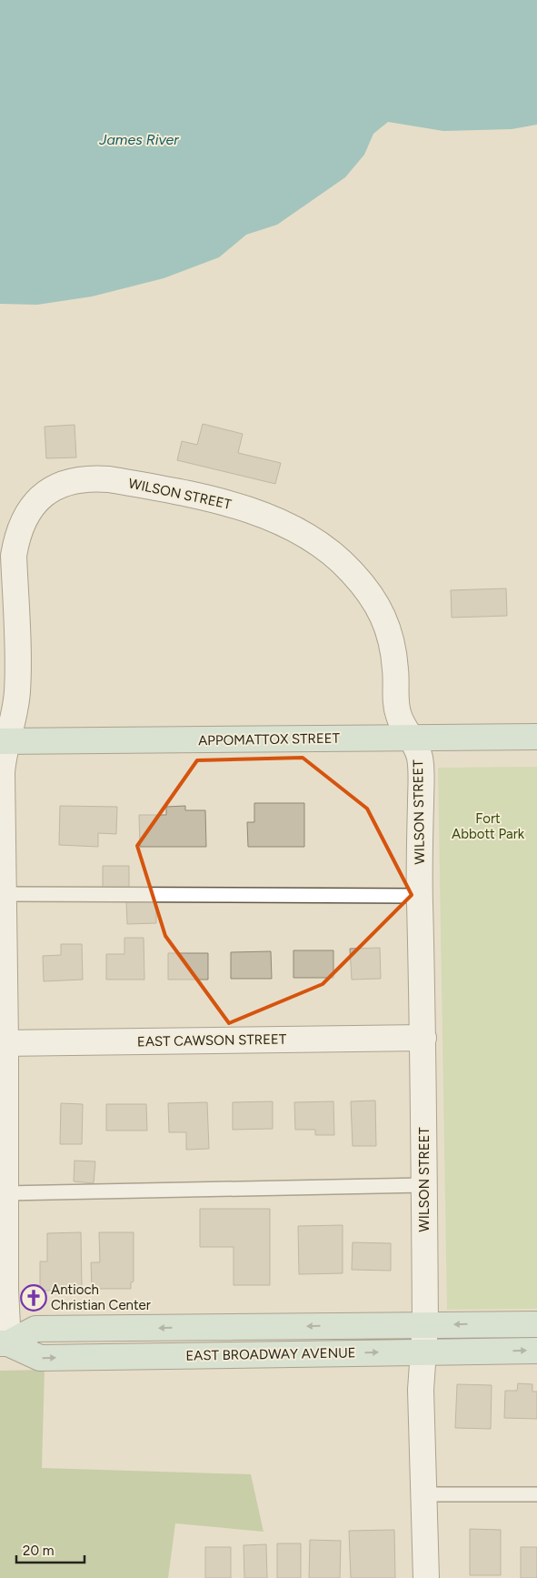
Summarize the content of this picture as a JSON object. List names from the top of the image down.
{
  "streets": {
    "street": [
      "WILSON STREET",
      "APPOMATTOX STREET",
      "EAST CAWSON STREET",
      "EAST BROADWAY AVENUE"
    ]
  },
  "crossings": [
    ["WILSON STREET", "APPOMATTOX STREET"],
    ["WILSON STREET", "EAST CAWSON STREET"],
    ["WILSON STREET", "EAST BROADWAY AVENUE"]
  ],
  "water": ["James River"],
  "parks": ["Fort Abbott Park"],
  "places": {
    "church": ["Antioch Christian Center"]
  },
  "scale_bar": "20 m"
}
